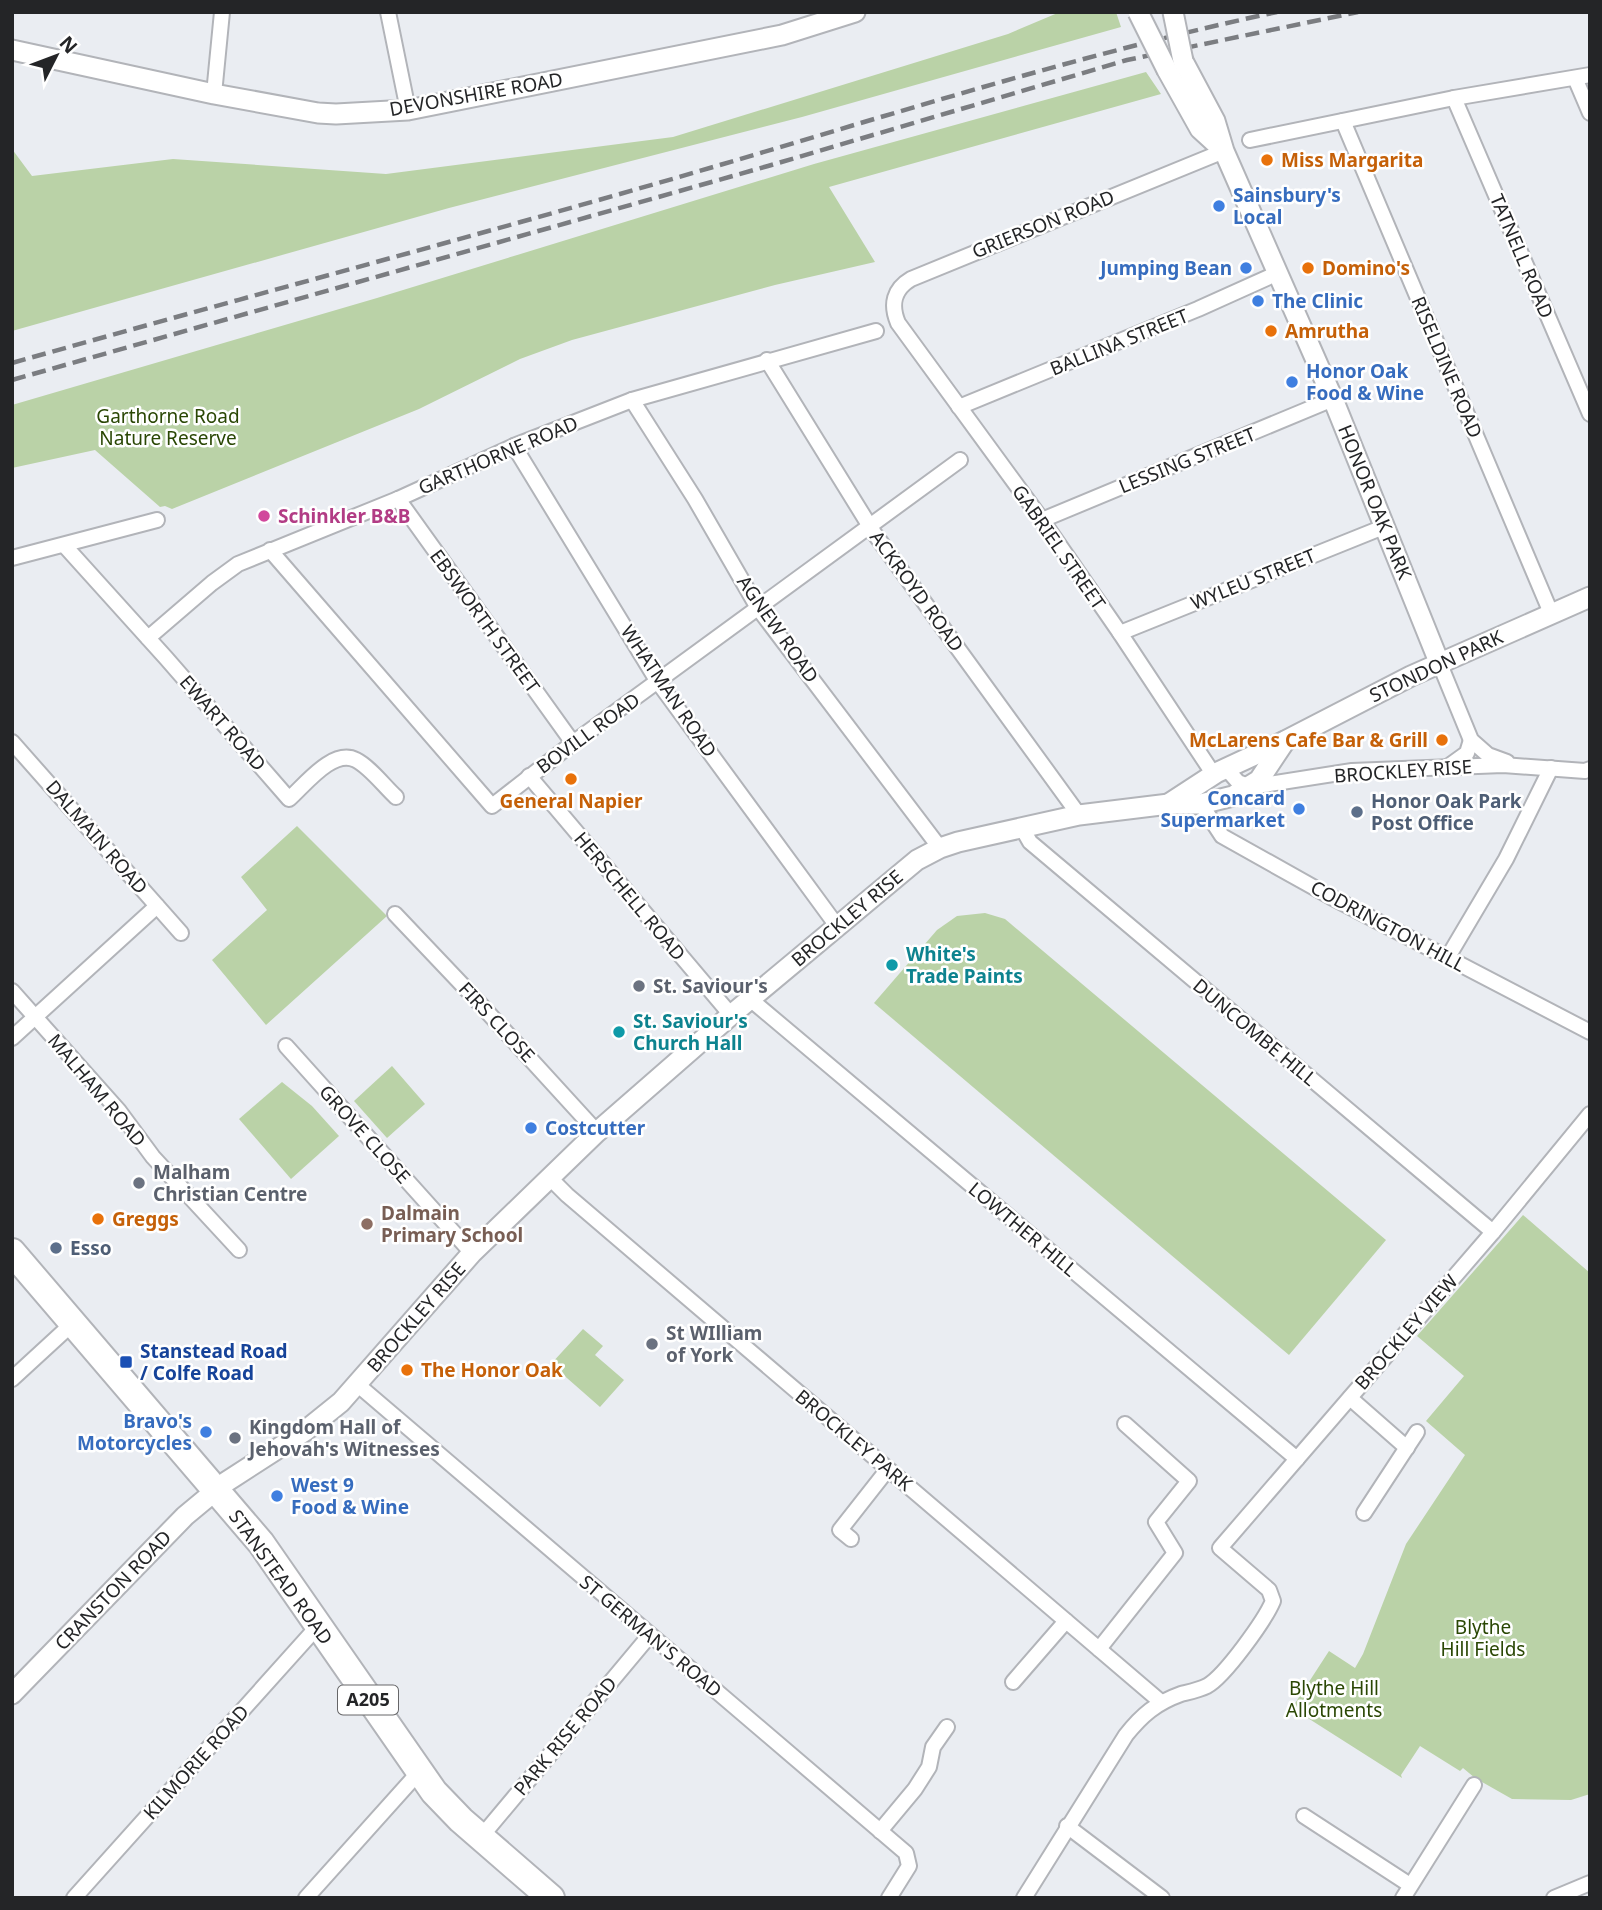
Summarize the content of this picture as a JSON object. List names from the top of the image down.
{
  "streets": {
    "highway": ["STANSTEAD ROAD", "A205"],
    "main road": [
      "DEVONSHIRE ROAD",
      "HONOR OAK PARK",
      "STONDON PARK",
      "BROCKLEY RISE",
      "CRANSTON ROAD"
    ],
    "street": [
      "GRIERSON ROAD",
      "TATNELL ROAD",
      "BALLINA STREET",
      "RISELDINE ROAD",
      "GARTHORNE ROAD",
      "LESSING STREET",
      "GABRIEL STREET",
      "WYLEU STREET",
      "ACKROYD ROAD",
      "EBSWORTH STREET",
      "AGNEW ROAD",
      "WHATMAN ROAD",
      "EWART ROAD",
      "BOVILL ROAD",
      "DALMAIN ROAD",
      "HERSCHELL ROAD",
      "CODRINGTON HILL",
      "FIRS CLOSE",
      "DUNCOMBE HILL",
      "MALHAM ROAD",
      "GROVE CLOSE",
      "LOWTHER HILL",
      "BROCKLEY VIEW",
      "BROCKLEY PARK",
      "ST GERMAN'S ROAD",
      "PARK RISE ROAD",
      "KILMORIE ROAD"
    ]
  },
  "crossings": [
    ["GRIERSON ROAD", "HONOR OAK PARK"],
    ["GRIERSON ROAD", "GABRIEL STREET"],
    ["BALLINA STREET", "HONOR OAK PARK"],
    ["BALLINA STREET", "GABRIEL STREET"],
    ["RISELDINE ROAD", "STONDON PARK"],
    ["GARTHORNE ROAD", "ACKROYD ROAD"],
    ["GARTHORNE ROAD", "EBSWORTH STREET"],
    ["GARTHORNE ROAD", "AGNEW ROAD"],
    ["GARTHORNE ROAD", "WHATMAN ROAD"],
    ["GARTHORNE ROAD", "EWART ROAD"],
    ["GARTHORNE ROAD", "BOVILL ROAD"],
    ["LESSING STREET", "HONOR OAK PARK"],
    ["LESSING STREET", "GABRIEL STREET"],
    ["HONOR OAK PARK", "WYLEU STREET"],
    ["HONOR OAK PARK", "STONDON PARK"],
    ["GABRIEL STREET", "WYLEU STREET"],
    ["ACKROYD ROAD", "BOVILL ROAD"],
    ["ACKROYD ROAD", "BROCKLEY RISE"],
    ["EBSWORTH STREET", "BOVILL ROAD"],
    ["AGNEW ROAD", "BOVILL ROAD"],
    ["AGNEW ROAD", "BROCKLEY RISE"],
    ["STONDON PARK", "BROCKLEY RISE"],
    ["STONDON PARK", "CODRINGTON HILL"],
    ["WHATMAN ROAD", "BOVILL ROAD"],
    ["WHATMAN ROAD", "BROCKLEY RISE"],
    ["BOVILL ROAD", "HERSCHELL ROAD"],
    ["BROCKLEY RISE", "HERSCHELL ROAD"],
    ["BROCKLEY RISE", "FIRS CLOSE"],
    ["BROCKLEY RISE", "DUNCOMBE HILL"],
    ["BROCKLEY RISE", "GROVE CLOSE"],
    ["BROCKLEY RISE", "LOWTHER HILL"],
    ["BROCKLEY RISE", "BROCKLEY PARK"],
    ["BROCKLEY RISE", "STANSTEAD ROAD"],
    ["BROCKLEY RISE", "CRANSTON ROAD"],
    ["BROCKLEY RISE", "ST GERMAN'S ROAD"],
    ["DUNCOMBE HILL", "BROCKLEY VIEW"],
    ["LOWTHER HILL", "BROCKLEY VIEW"],
    ["BROCKLEY VIEW", "BROCKLEY PARK"],
    ["STANSTEAD ROAD", "CRANSTON ROAD"],
    ["STANSTEAD ROAD", "PARK RISE ROAD"],
    ["STANSTEAD ROAD", "KILMORIE ROAD"],
    ["ST GERMAN'S ROAD", "PARK RISE ROAD"]
  ],
  "parks": ["Garthorne Road Nature Reserve", "Blythe Hill Fields", "Blythe Hill Allotments"],
  "places": {
    "other": [
      "Miss Margarita",
      "Sainsbury's Local",
      "Jumping Bean",
      "Domino's",
      "The Clinic",
      "Amrutha",
      "Honor Oak Food & Wine",
      "Schinkler B&B",
      "McLarens Cafe Bar & Grill",
      "General Napier",
      "Concard Supermarket",
      "Honor Oak Park Post Office",
      "White's Trade Paints",
      "St. Saviour's",
      "St. Saviour's Church Hall",
      "Costcutter",
      "Malham Christian Centre",
      "Greggs",
      "Dalmain Primary School",
      "Esso",
      "St WIlliam of York",
      "The Honor Oak",
      "Bravo's Motorcycles",
      "Kingdom Hall of Jehovah's Witnesses",
      "West 9 Food & Wine"
    ],
    "transit": ["Stanstead Road / Colfe Road"]
  },
  "north": "top right"
}
